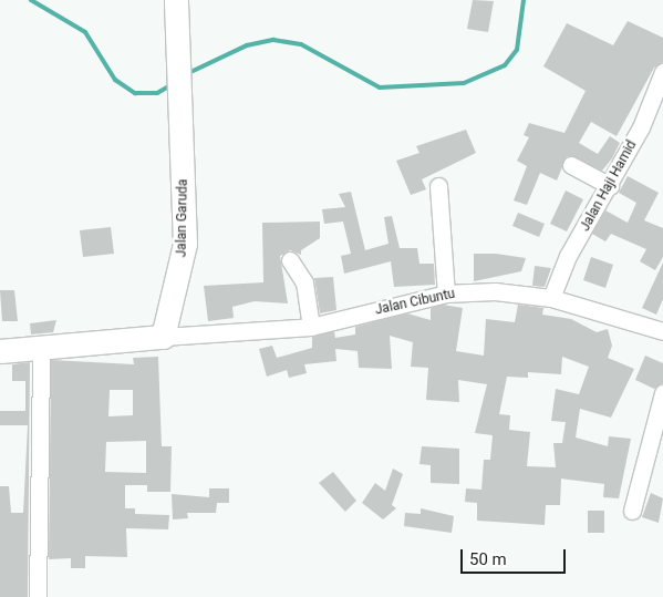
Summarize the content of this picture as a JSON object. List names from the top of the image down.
{
  "streets": {
    "street": ["Jalan Haji Hamid", "Jalan Garuda", "Jalan Cibuntu"]
  },
  "crossings": [
    ["Jalan Haji Hamid", "Jalan Cibuntu"],
    ["Jalan Garuda", "Jalan Cibuntu"]
  ],
  "scale_bar": "50 m"
}
